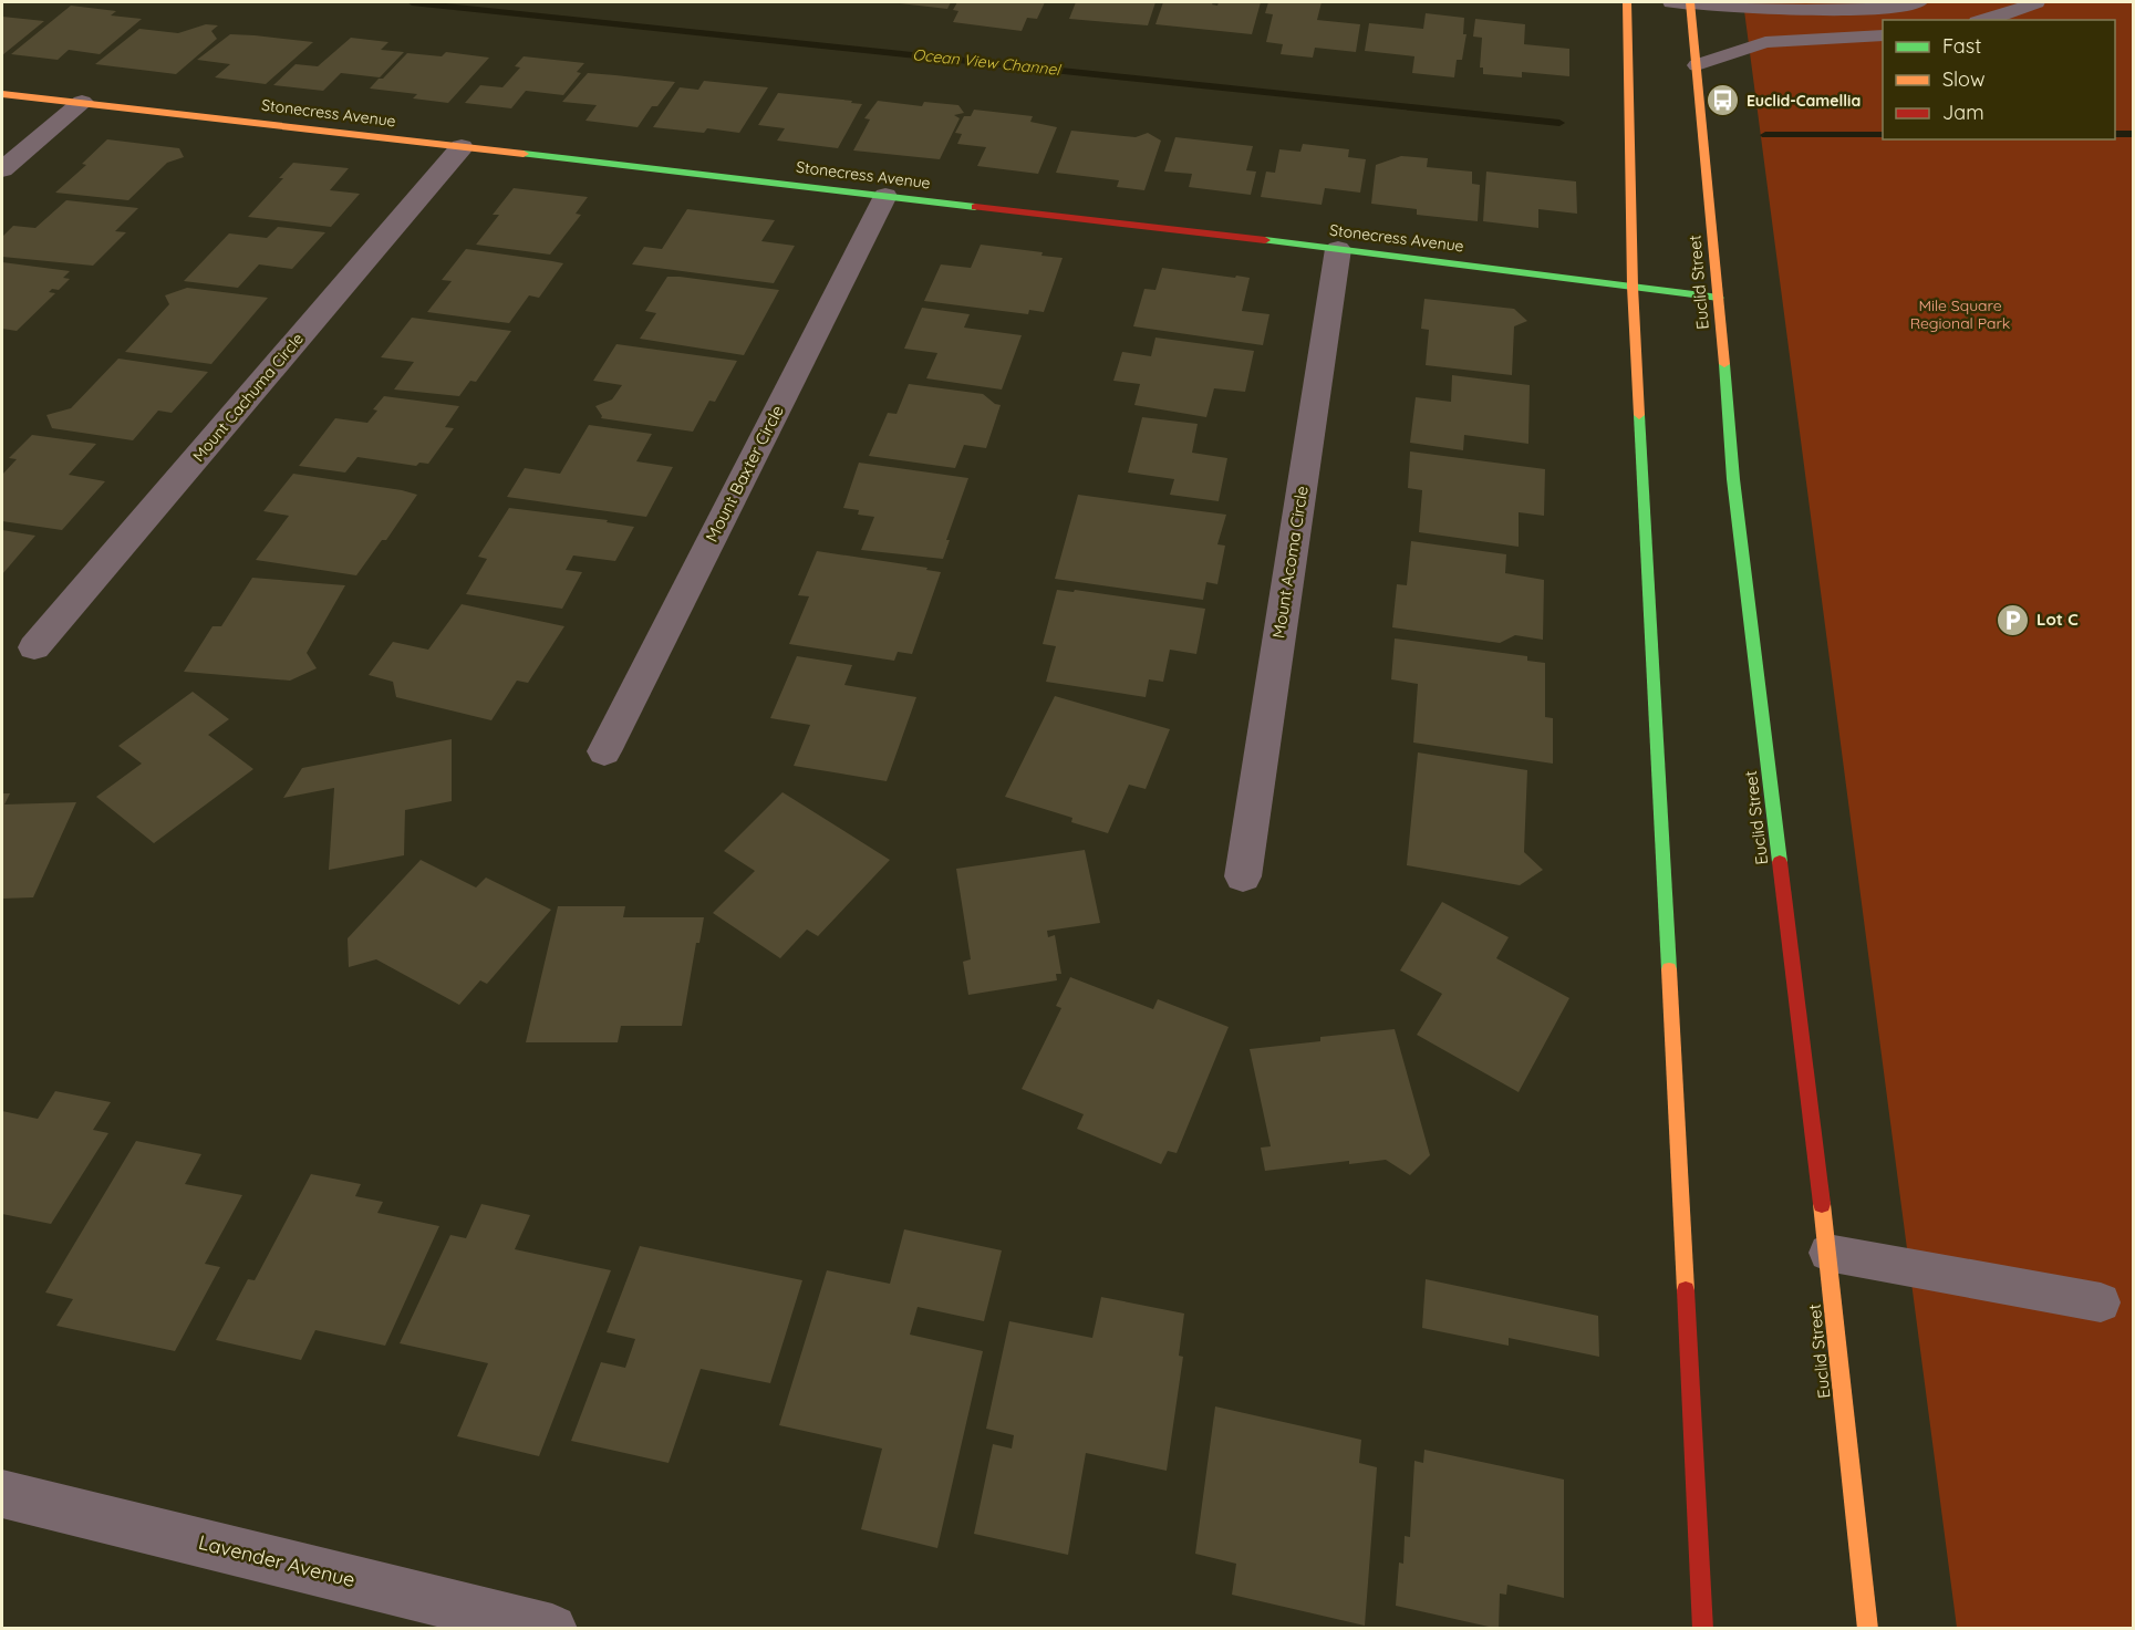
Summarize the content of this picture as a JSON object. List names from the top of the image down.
{
  "streets": {
    "main road": ["Stonecress Avenue", "Euclid Street"],
    "street": [
      "Mount Cachuma Circle",
      "Mount Baxter Circle",
      "Mount Acoma Circle",
      "Lavender Avenue"
    ]
  },
  "crossings": [
    ["Stonecress Avenue", "Euclid Street"],
    ["Stonecress Avenue", "Mount Cachuma Circle"],
    ["Stonecress Avenue", "Mount Baxter Circle"],
    ["Stonecress Avenue", "Mount Acoma Circle"]
  ],
  "water": ["Ocean View Channel"],
  "parks": ["Mile Square Regional Park"],
  "places": {
    "bus stop": ["Euclid-Camellia"],
    "parking": ["Lot C"]
  },
  "legend": ["Fast", "Slow", "Jam"]
}
